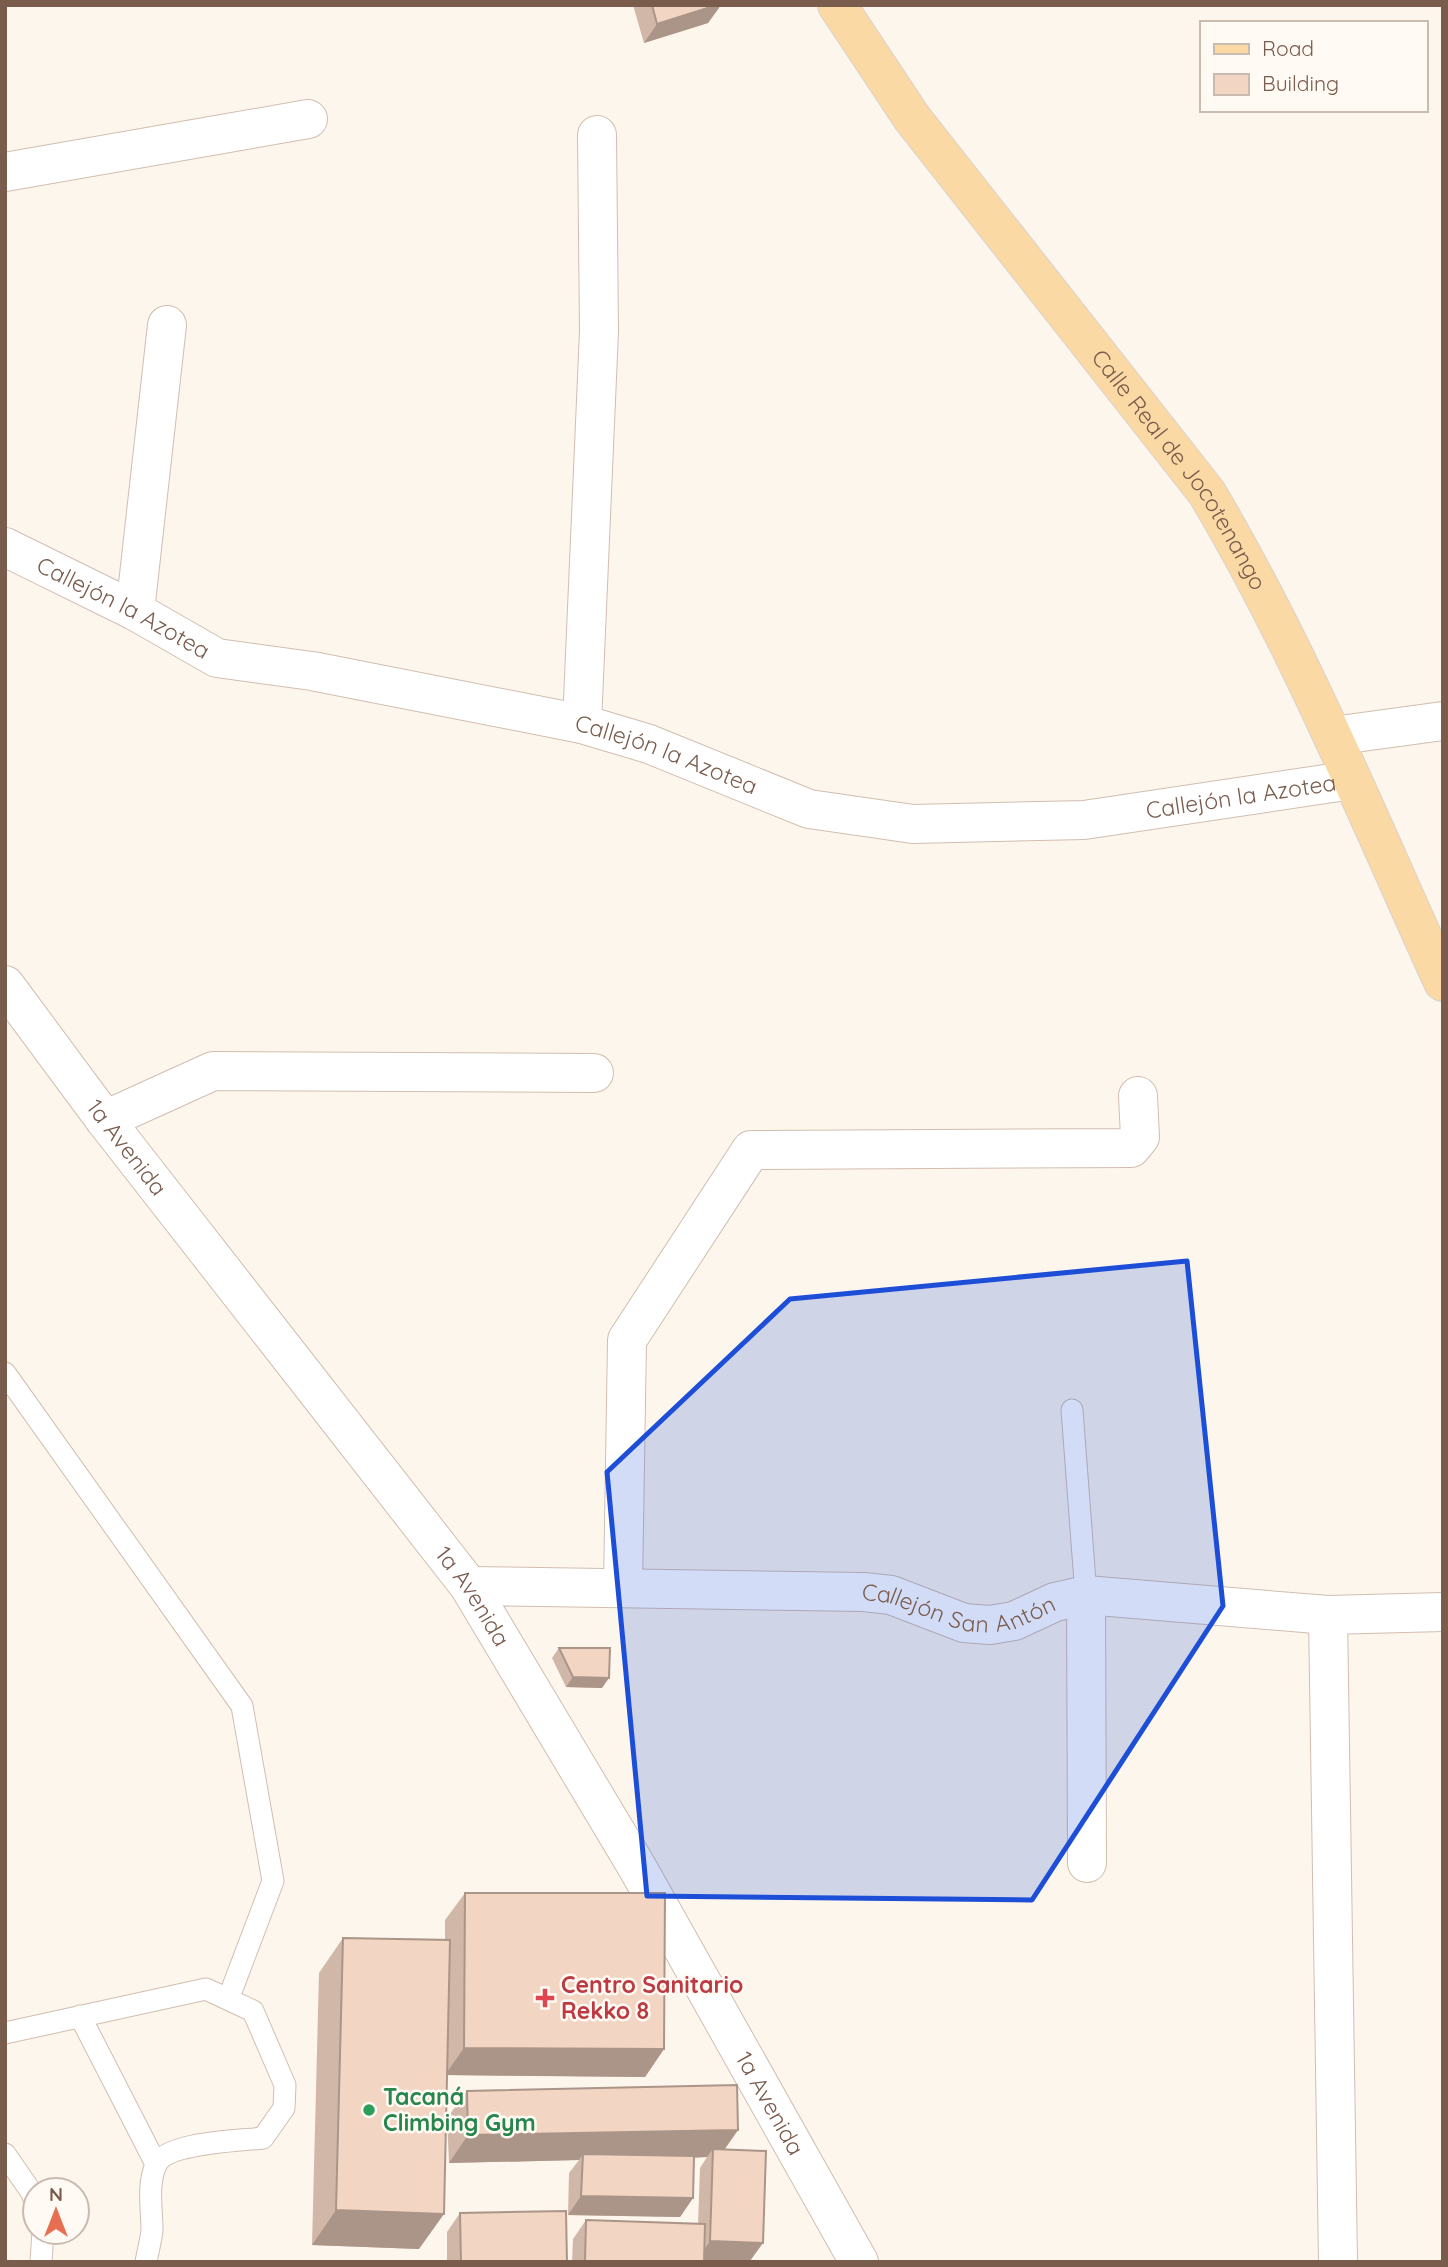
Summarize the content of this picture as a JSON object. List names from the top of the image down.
{
  "streets": {
    "main road": ["Calle Real de Jocotenango"],
    "street": ["Callejón la Azotea", "1a Avenida", "Callejón San Antón"]
  },
  "crossings": [
    ["Calle Real de Jocotenango", "Callejón la Azotea"],
    ["1a Avenida", "Callejón San Antón"]
  ],
  "places": {
    "health": ["Centro Sanitario Rekko 8"],
    "other": ["Tacaná Climbing Gym"]
  },
  "legend": ["Road", "Building"],
  "north": "top"
}
